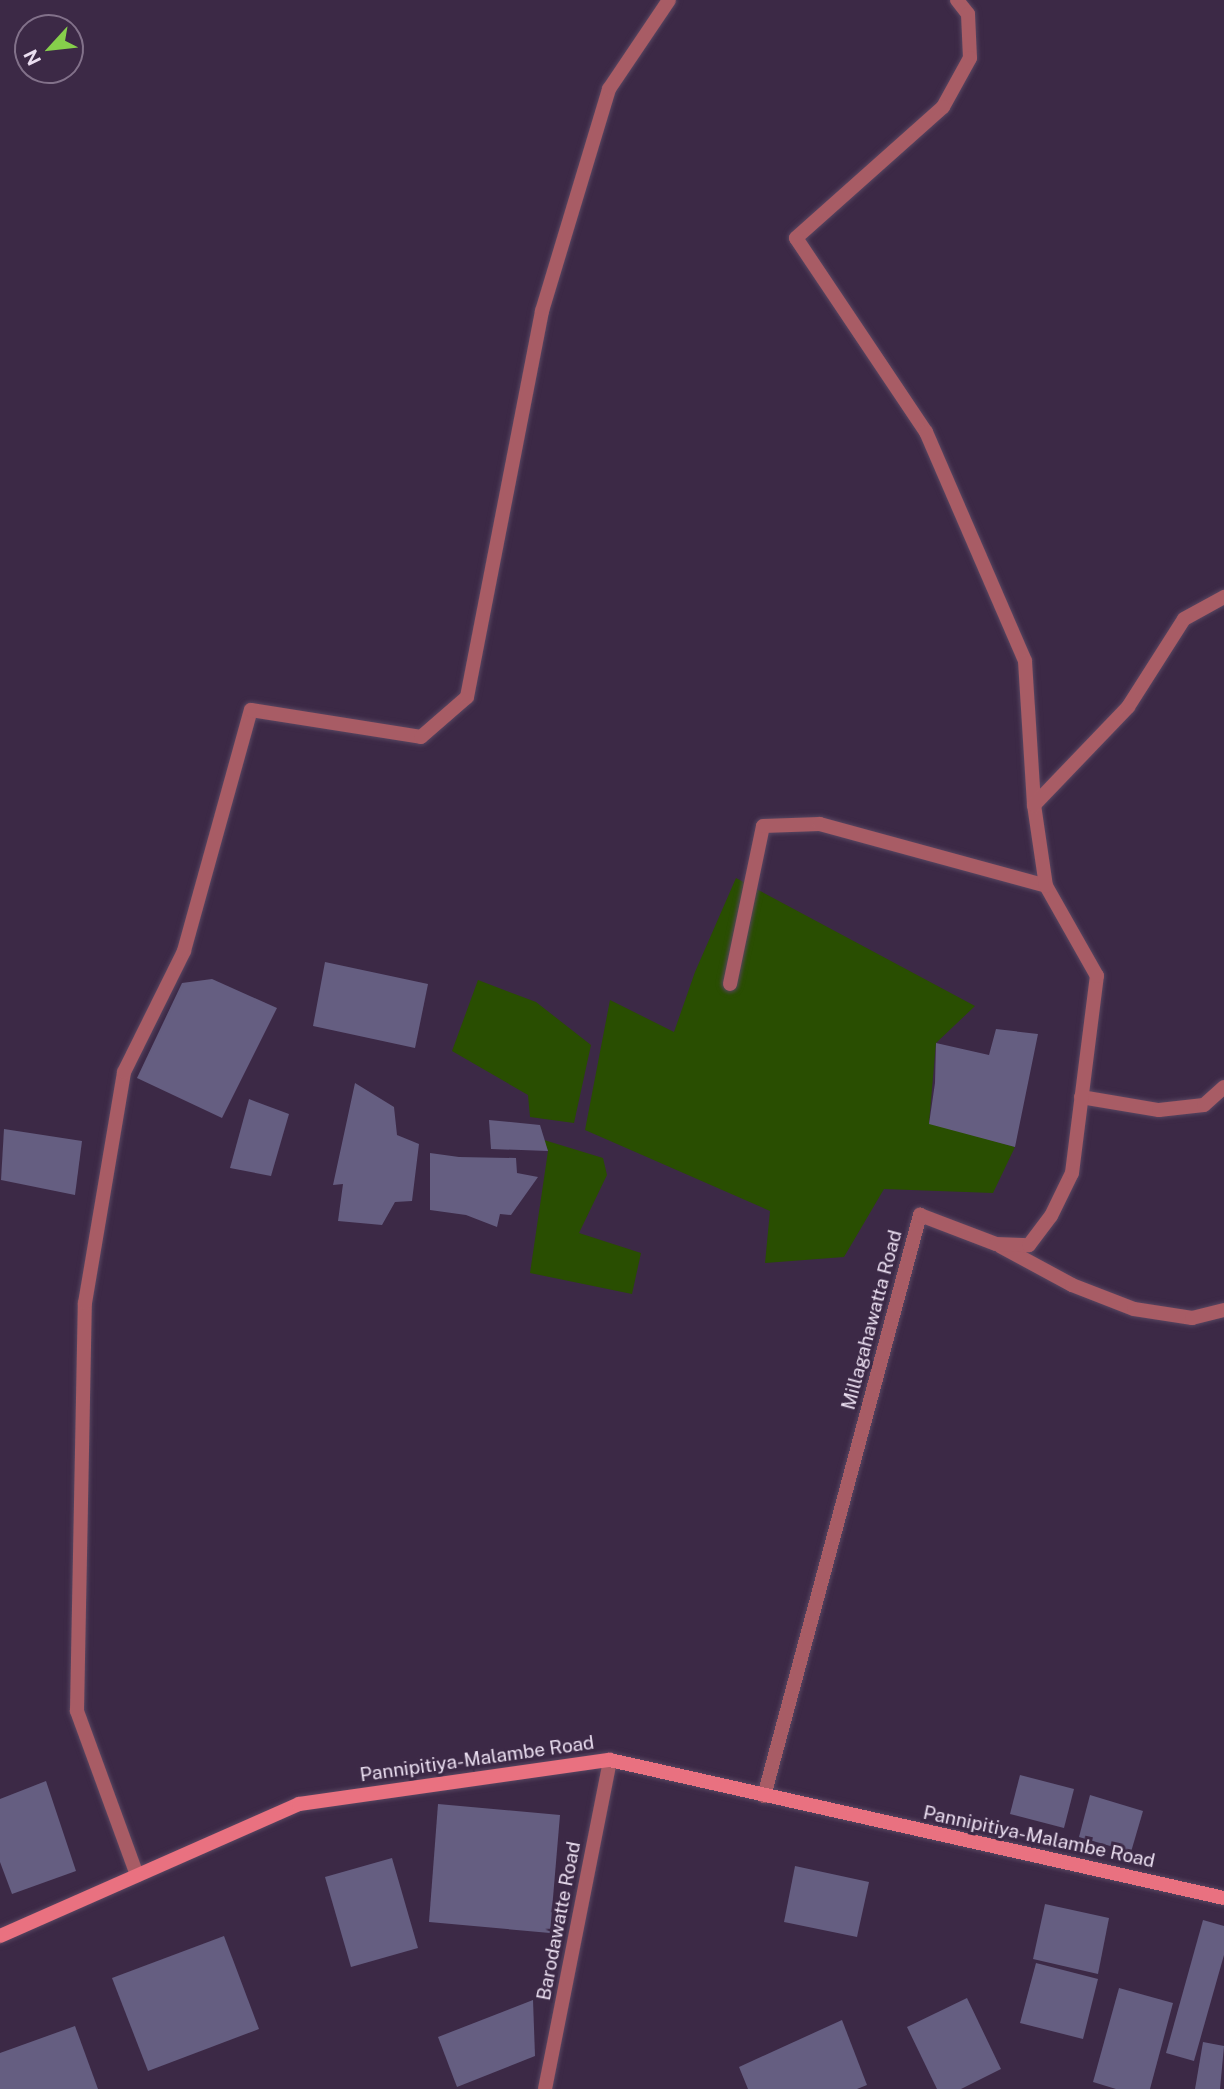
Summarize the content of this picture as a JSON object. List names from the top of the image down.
{
  "streets": {
    "street": ["Millagahawatta Road", "Pannipitiya-Malambe Road", "Barodawatte Road"]
  },
  "crossings": [
    ["Millagahawatta Road", "Pannipitiya-Malambe Road"],
    ["Pannipitiya-Malambe Road", "Barodawatte Road"]
  ],
  "north": "bottom left"
}
